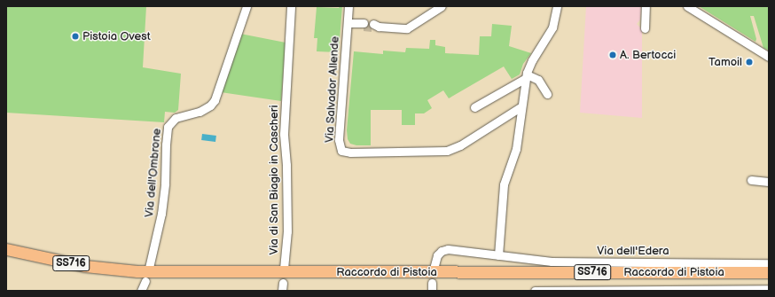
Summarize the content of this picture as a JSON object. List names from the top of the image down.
{
  "streets": {
    "highway": ["SS716", "Raccordo di Pistoia"],
    "street": [
      "Via Salvador Allende",
      "Via dell'Ombrone",
      "Via di San Biagio in Cascheri",
      "Via dell'Edera"
    ]
  },
  "places": ["Pistoia Ovest", "A. Bertocci", "Tamoil"]
}
